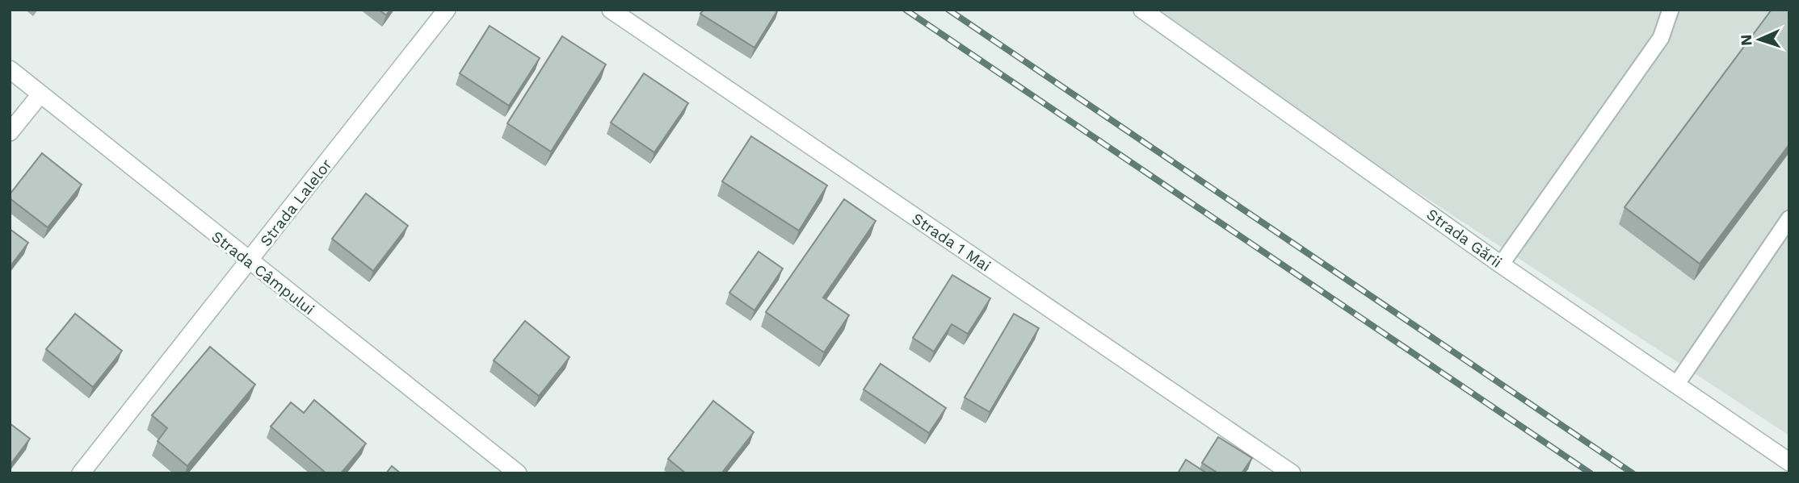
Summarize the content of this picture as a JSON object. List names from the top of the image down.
{
  "streets": {
    "street": [
      "Strada Lalelor",
      "Strada Gării",
      "Strada 1 Mai",
      "Strada Câmpului"
    ]
  },
  "crossings": [
    ["Strada Lalelor", "Strada Câmpului"]
  ],
  "north": "left"
}
